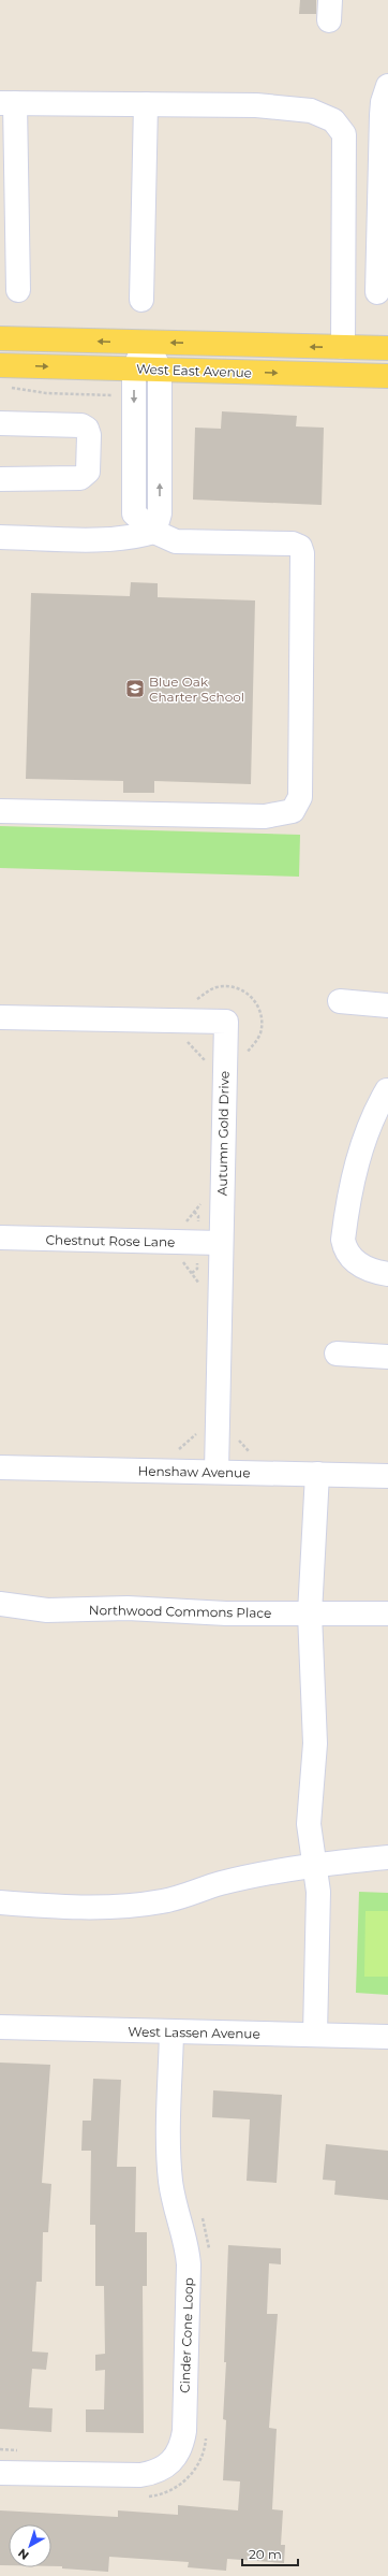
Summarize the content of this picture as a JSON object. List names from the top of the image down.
{
  "streets": {
    "main road": ["West East Avenue"],
    "street": [
      "Autumn Gold Drive",
      "Chestnut Rose Lane",
      "Henshaw Avenue",
      "Northwood Commons Place",
      "West Lassen Avenue",
      "Cinder Cone Loop"
    ]
  },
  "crossings": [
    ["Autumn Gold Drive", "Chestnut Rose Lane"],
    ["Autumn Gold Drive", "Henshaw Avenue"],
    ["West Lassen Avenue", "Cinder Cone Loop"]
  ],
  "places": {
    "school or university": ["Blue Oak Charter School"]
  },
  "scale_bar": "20 m",
  "north": "bottom left"
}
